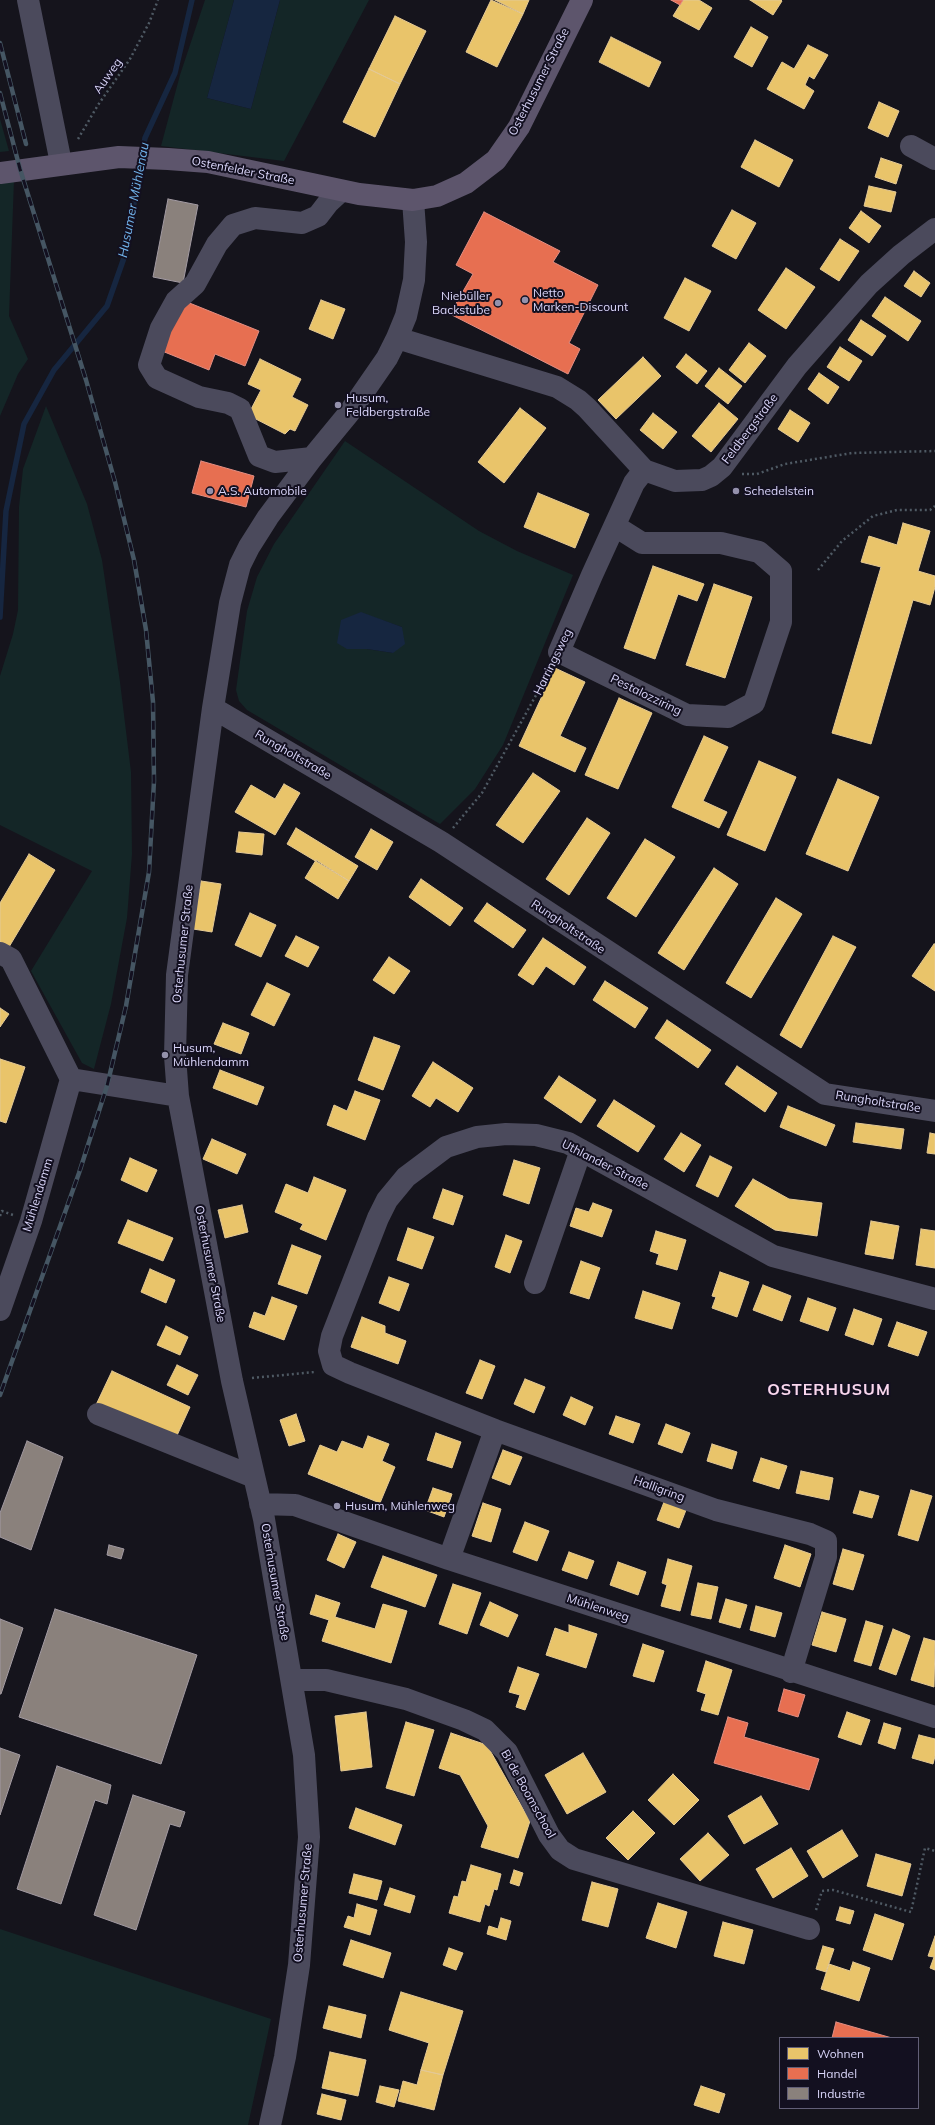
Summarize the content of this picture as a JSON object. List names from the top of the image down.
{
  "streets": {
    "main road": ["Osterhusumer Straße", "Ostenfelder Straße"],
    "street": [
      "Feldbergstraße",
      "Harringsweg",
      "Pestalozziring",
      "Rungholtstraße",
      "Uthlander Straße",
      "Mühlendamm",
      "Halligring",
      "Mühlenweg",
      "Bi de Boomschool"
    ],
    "path": ["Auweg"]
  },
  "crossings": [
    ["Auweg", "Ostenfelder Straße"],
    ["Osterhusumer Straße", "Ostenfelder Straße"],
    ["Osterhusumer Straße", "Feldbergstraße"],
    ["Osterhusumer Straße", "Rungholtstraße"],
    ["Osterhusumer Straße", "Mühlenweg"],
    ["Osterhusumer Straße", "Bi de Boomschool"],
    ["Feldbergstraße", "Harringsweg"],
    ["Harringsweg", "Pestalozziring"],
    ["Harringsweg", "Rungholtstraße"],
    ["Halligring", "Mühlenweg"]
  ],
  "districts": ["OSTERHUSUM"],
  "water": ["Husumer Mühlenau"],
  "places": [
    "Netto Marken-Discount",
    "Niebüller Backstube",
    "Husum, Feldbergstraße",
    "A.S. Automobile",
    "Schedelstein",
    "Husum, Mühlendamm",
    "Husum, Mühlenweg"
  ],
  "legend": ["Wohnen", "Handel", "Industrie"]
}
